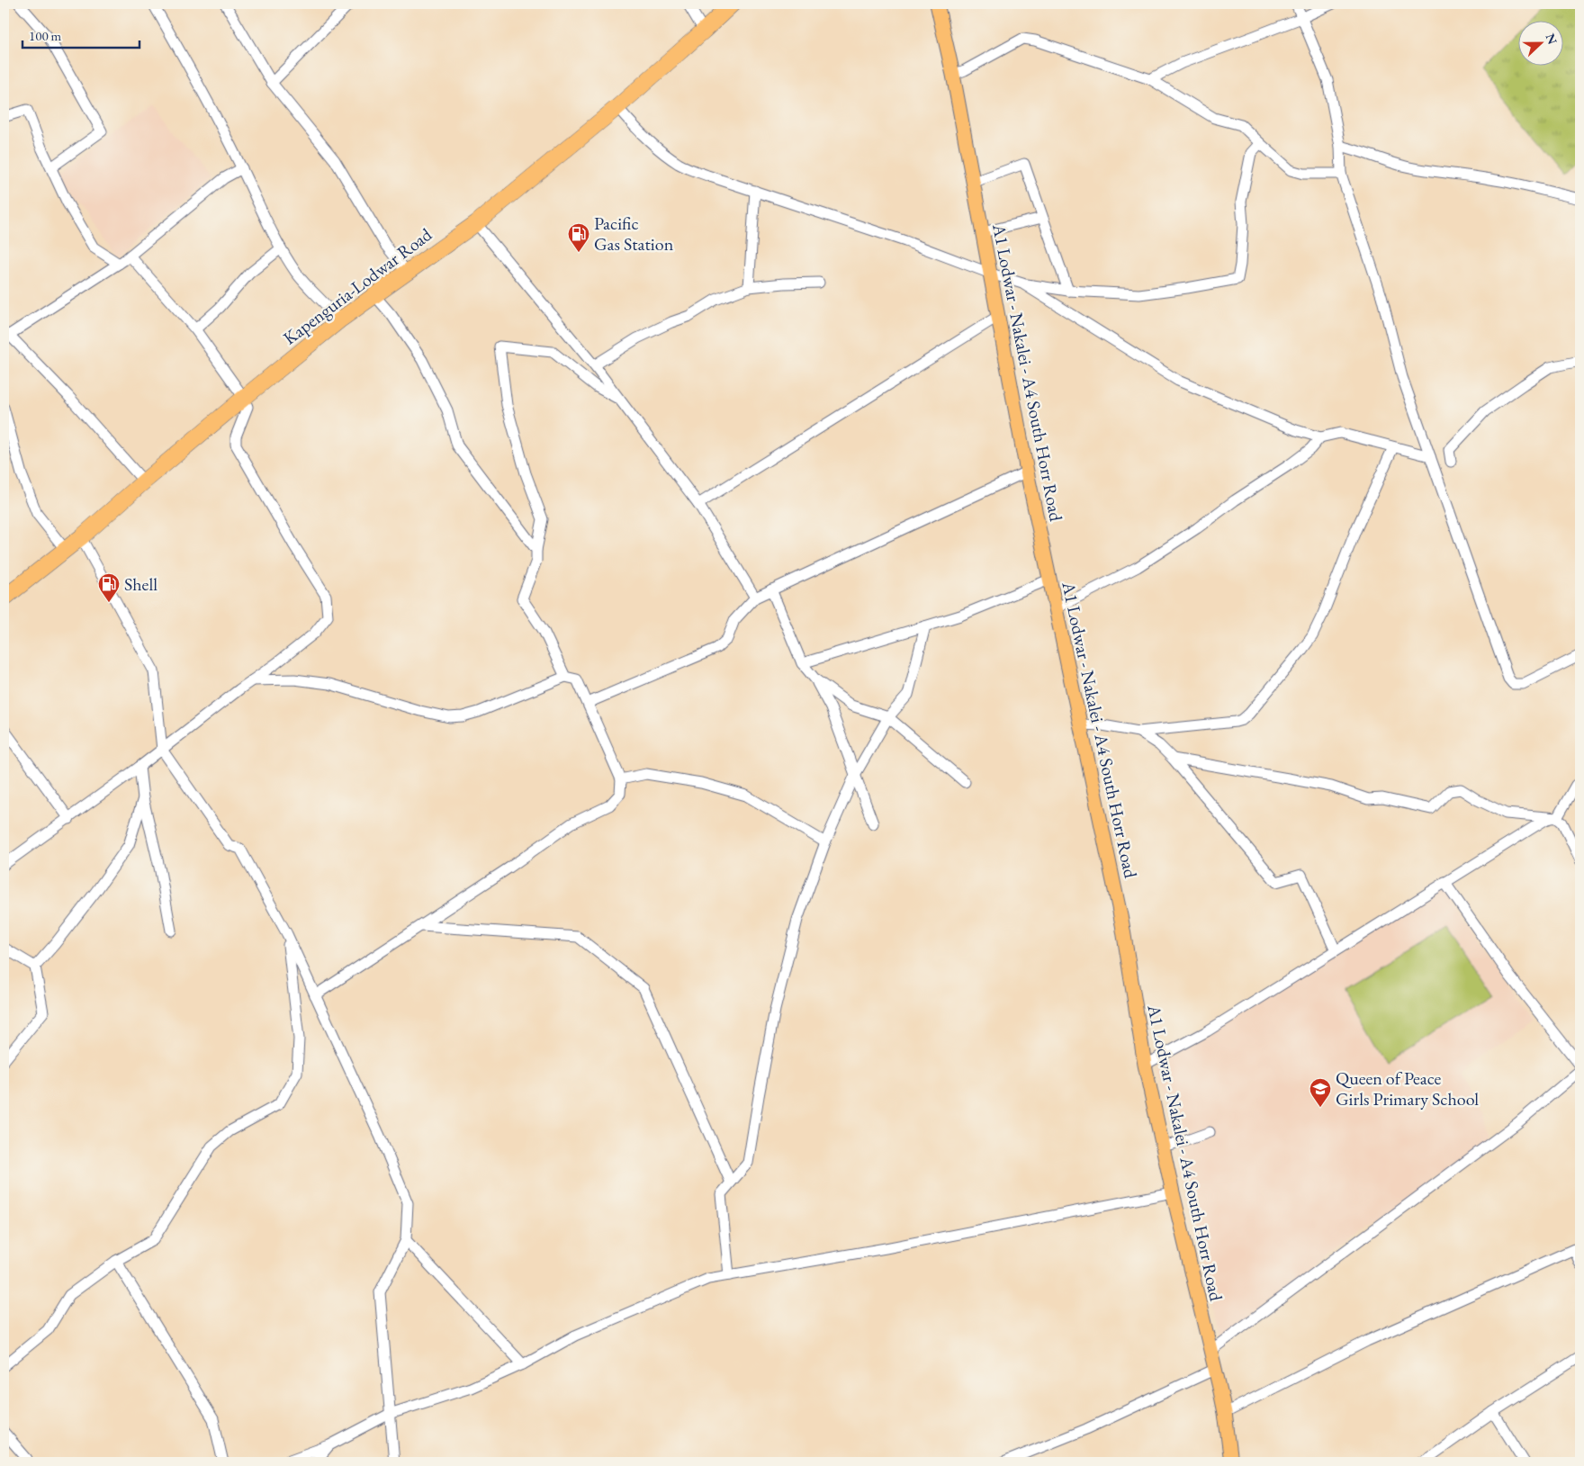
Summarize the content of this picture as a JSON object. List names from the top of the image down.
{
  "streets": {
    "highway": ["Kapenguria-Lodwar Road"],
    "main road": ["A1 Lodwar - Nakalei - A4 South Horr Road"]
  },
  "places": {
    "fuel station": ["Pacific Gas Station", "Shell"],
    "school or university": ["Queen of Peace Girls Primary School"]
  },
  "scale_bar": "100 m",
  "north": "right"
}
